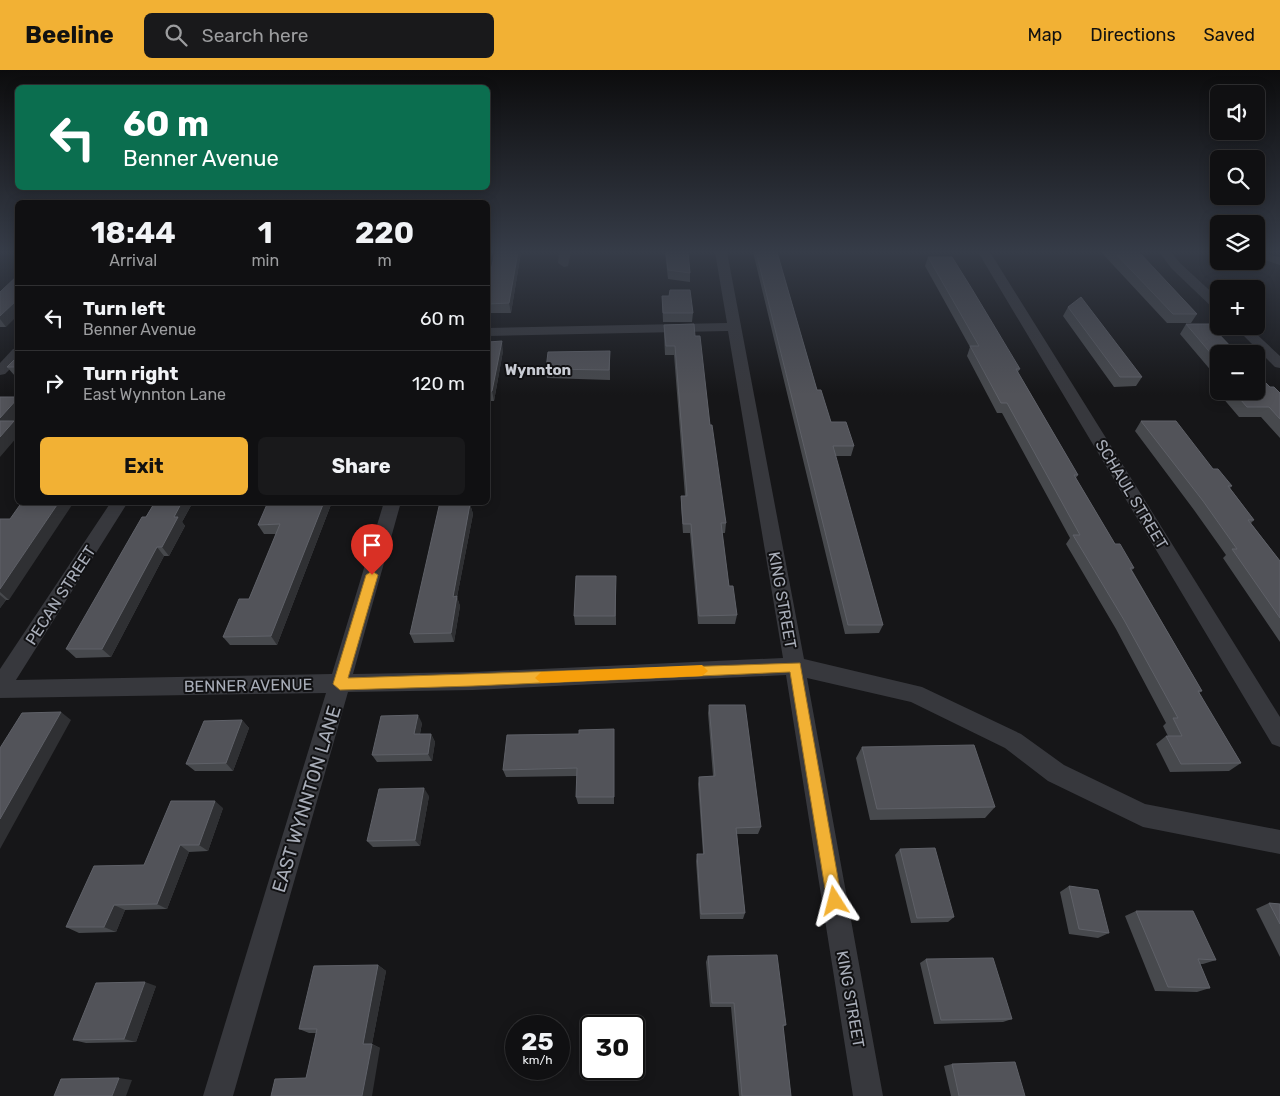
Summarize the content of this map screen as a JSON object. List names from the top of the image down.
{
  "streets": {
    "street": [
      "SCHAUL STREET",
      "PECAN STREET",
      "KING STREET",
      "BENNER AVENUE",
      "EAST WYNNTON LANE"
    ]
  },
  "crossings": [
    ["PECAN STREET", "BENNER AVENUE"],
    ["KING STREET", "BENNER AVENUE"],
    ["BENNER AVENUE", "EAST WYNNTON LANE"]
  ],
  "districts": ["Wynnton"],
  "page": {
    "header": "Beeline",
    "search": "Search here",
    "nav": ["Map", "Directions", "Saved"],
    "map_buttons": ["+", "−"],
    "turn": ["60 m", "Benner Avenue"],
    "eta": [
      "18:44",
      "Arrival",
      "1",
      "min",
      "220",
      "m"
    ],
    "list": [
      {
        "name": "Turn left",
        "note": "Benner Avenue",
        "value": "60 m"
      },
      {
        "name": "Turn right",
        "note": "East Wynnton Lane",
        "value": "120 m"
      }
    ],
    "buttons": ["Exit", "Share"],
    "speed": "25 km/h",
    "limit": "30"
  }
}
